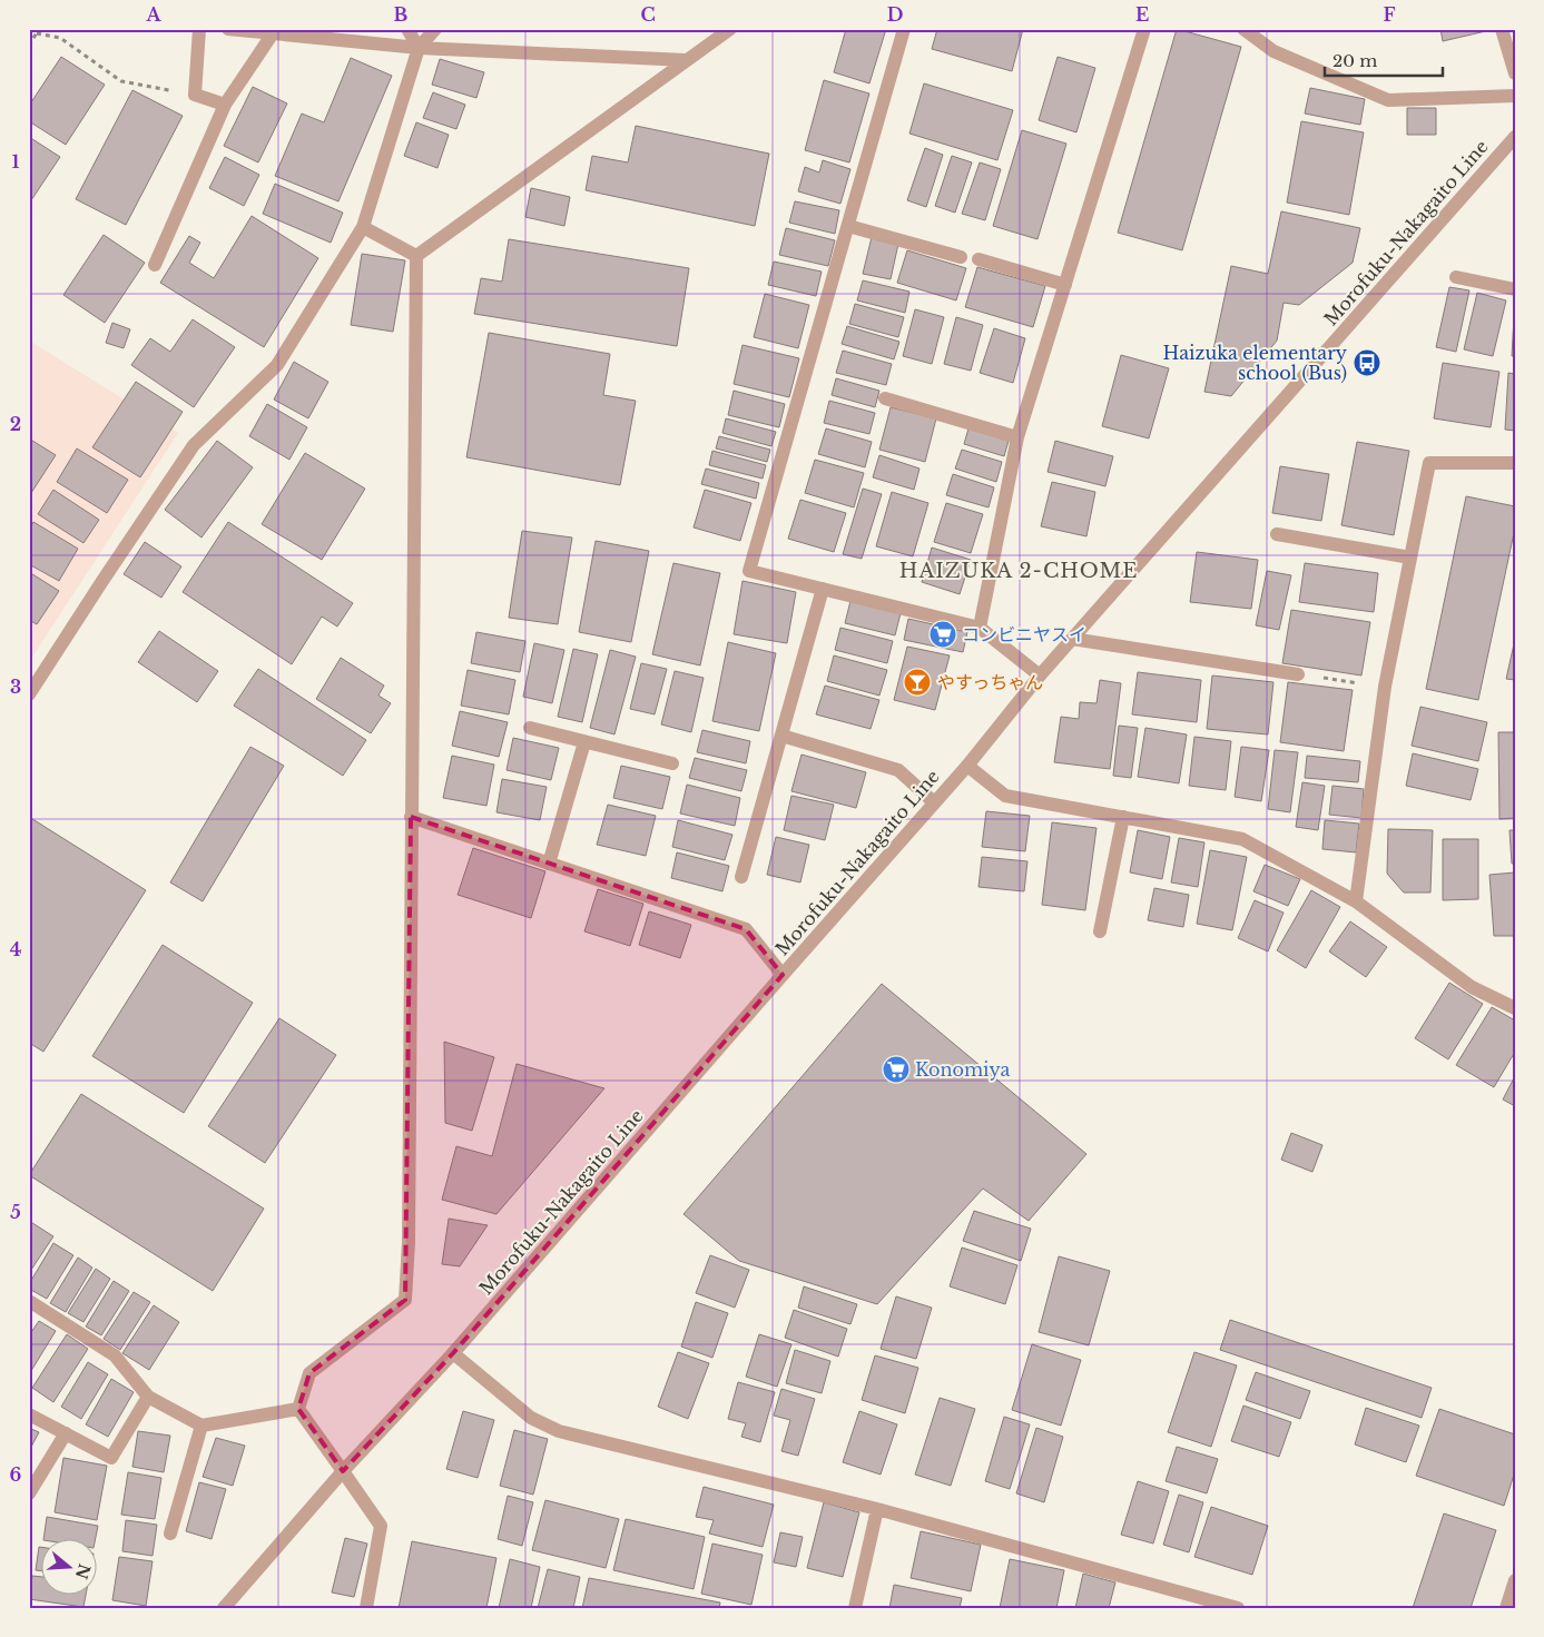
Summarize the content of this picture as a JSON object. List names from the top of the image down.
{
  "streets": {
    "street": ["Morofuku-Nakagaito Line"]
  },
  "districts": ["HAIZUKA 2-CHOME"],
  "places": {
    "bus stop": ["Haizuka elementary school (Bus)"],
    "supermarket": ["コンビニヤスイ", "Konomiya"],
    "bar": ["やすっちゃん"]
  },
  "scale_bar": "20 m",
  "north": "right",
  "grid": {
    "columns": [
      "A",
      "B",
      "C",
      "D",
      "E",
      "F"
    ],
    "rows": [
      "1",
      "2",
      "3",
      "4",
      "5",
      "6"
    ]
  }
}
